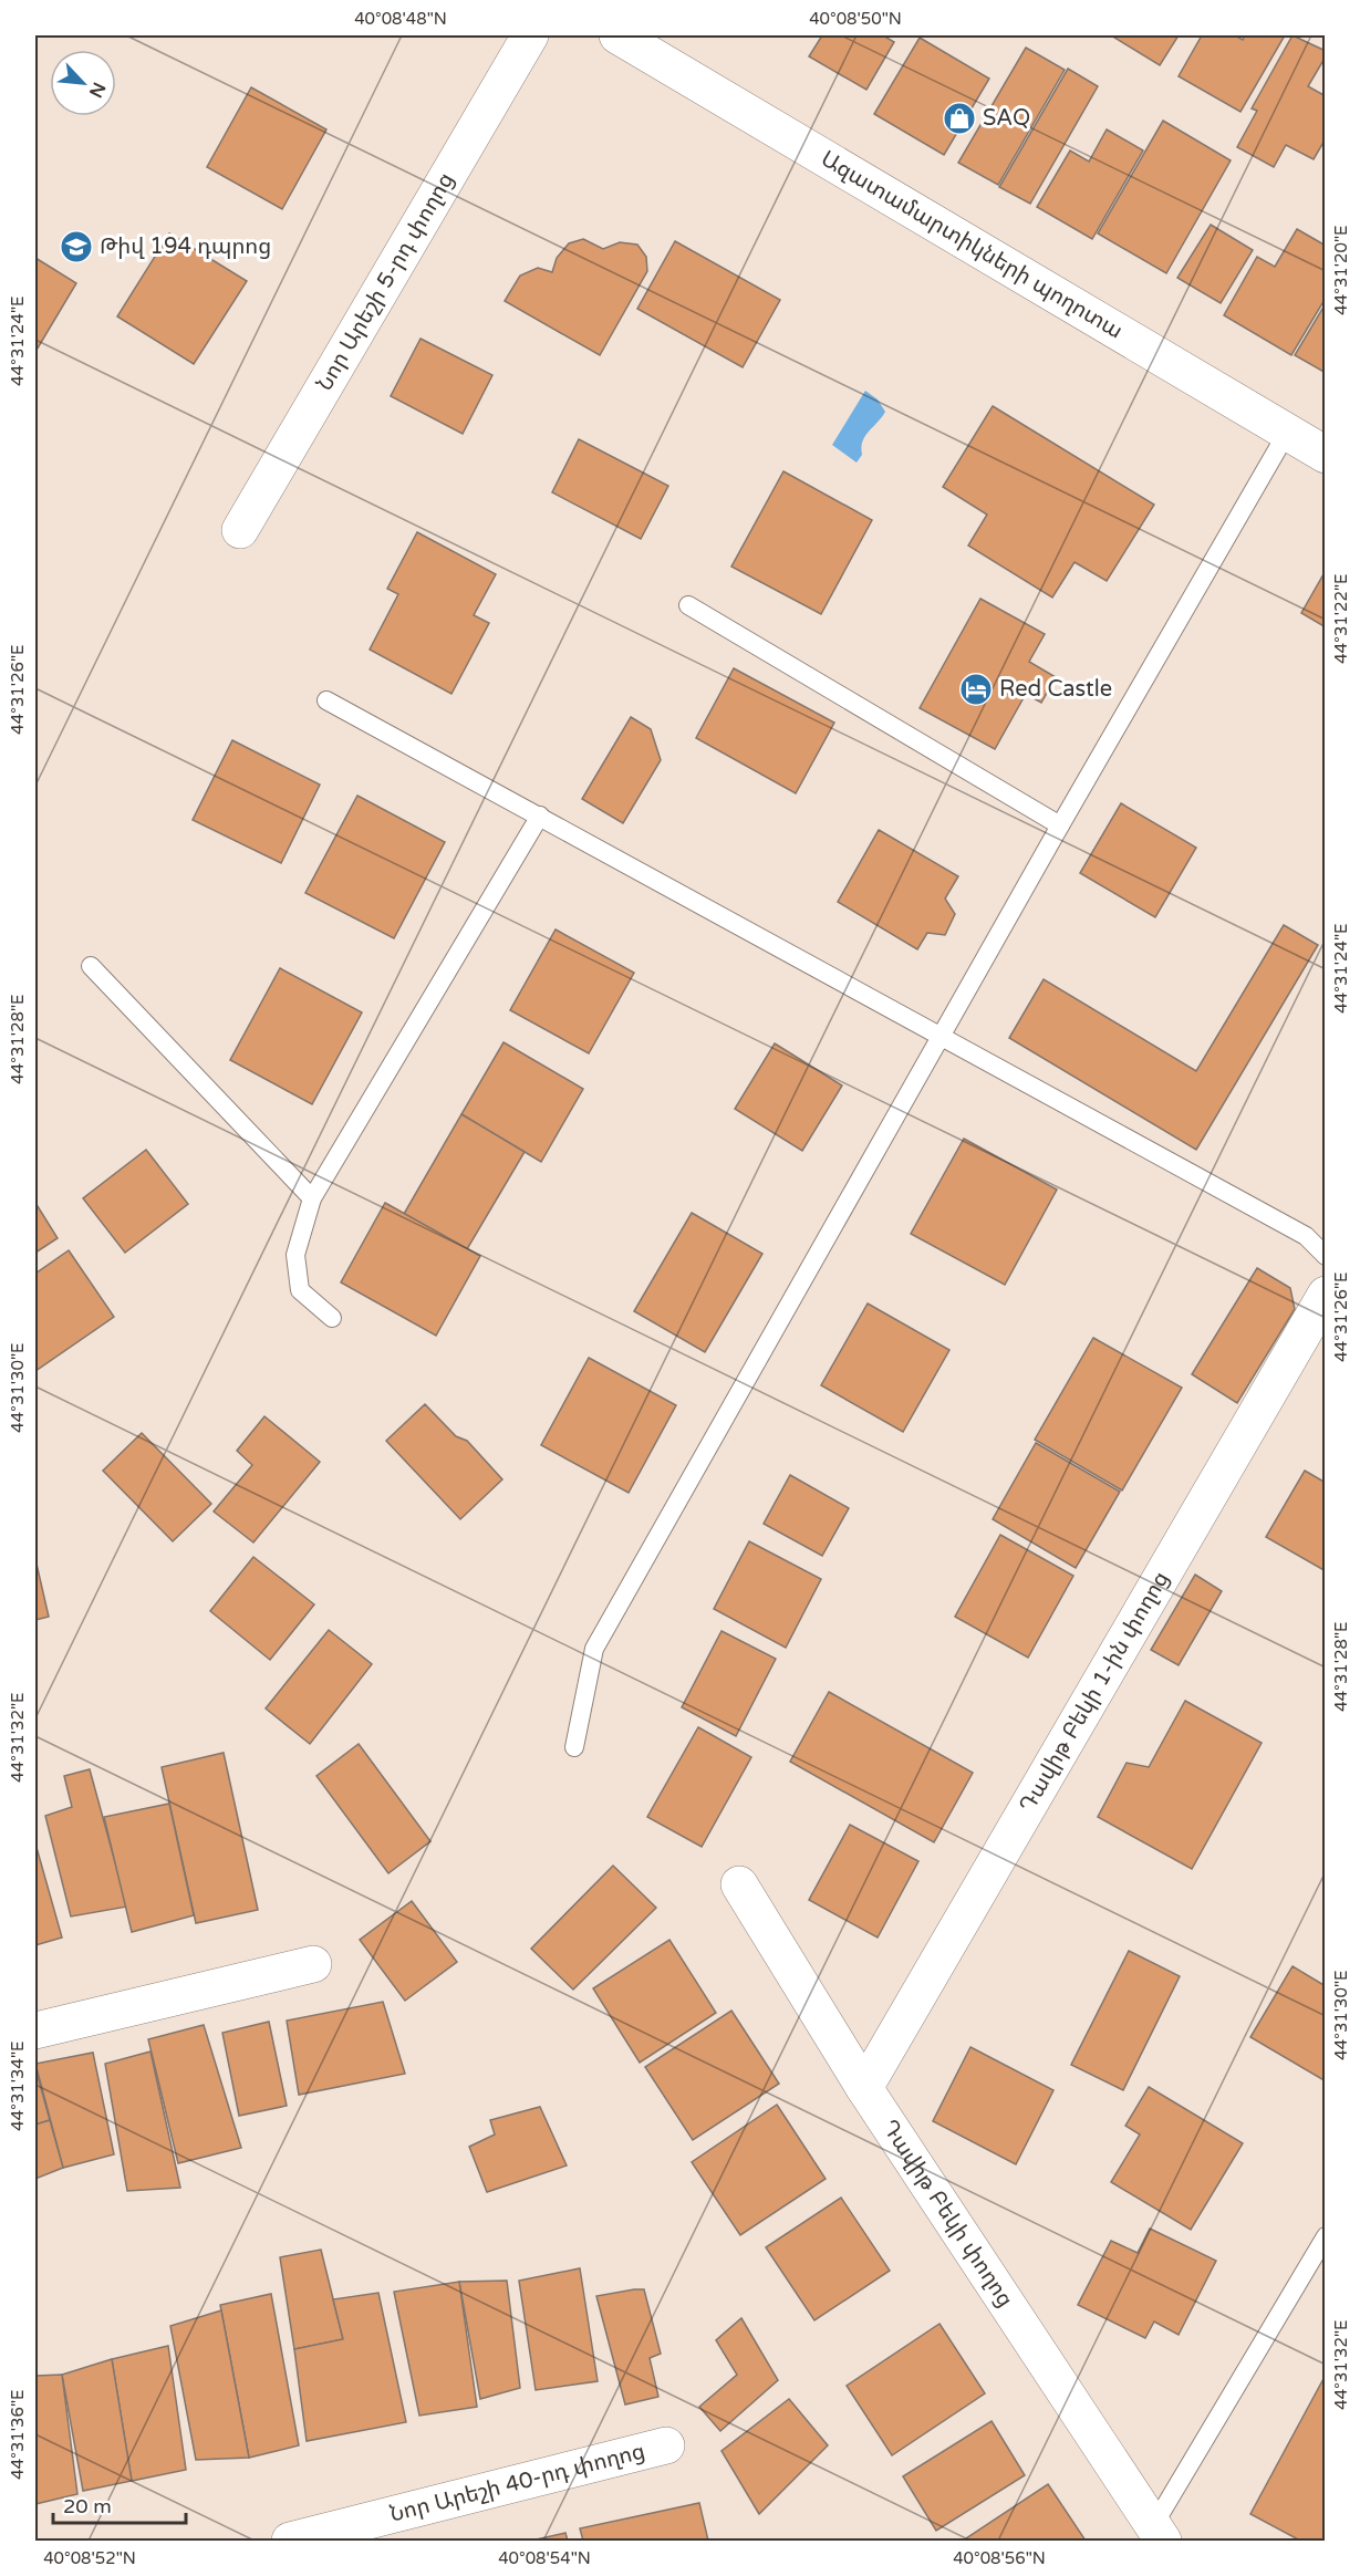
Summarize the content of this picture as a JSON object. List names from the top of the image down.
{
  "streets": {
    "street": [
      "Ազատամարտիկների պողոտա",
      "Նոր Արեշի 5-րդ փողոց",
      "Դավիթ Բեկի 1-ին փողոց",
      "Դավիթ Բեկի փողոց",
      "Նոր Արեշի 40-րդ փողոց"
    ]
  },
  "crossings": [
    ["Դավիթ Բեկի 1-ին փողոց", "Դավիթ Բեկի փողոց"]
  ],
  "places": {
    "shop": ["SAQ"],
    "school or university": ["Թիվ 194 դպրոց"],
    "hotel": ["Red Castle"]
  },
  "scale_bar": "20 m",
  "north": "bottom right",
  "coordinates": [
    "40°08'48\"N",
    "40°08'50\"N",
    "44°31'20\"E",
    "44°31'24\"E",
    "44°31'22\"E",
    "44°31'26\"E",
    "44°31'28\"E",
    "44°31'30\"E",
    "44°31'32\"E",
    "44°31'34\"E",
    "44°31'36\"E",
    "40°08'52\"N",
    "40°08'54\"N",
    "40°08'56\"N"
  ]
}
